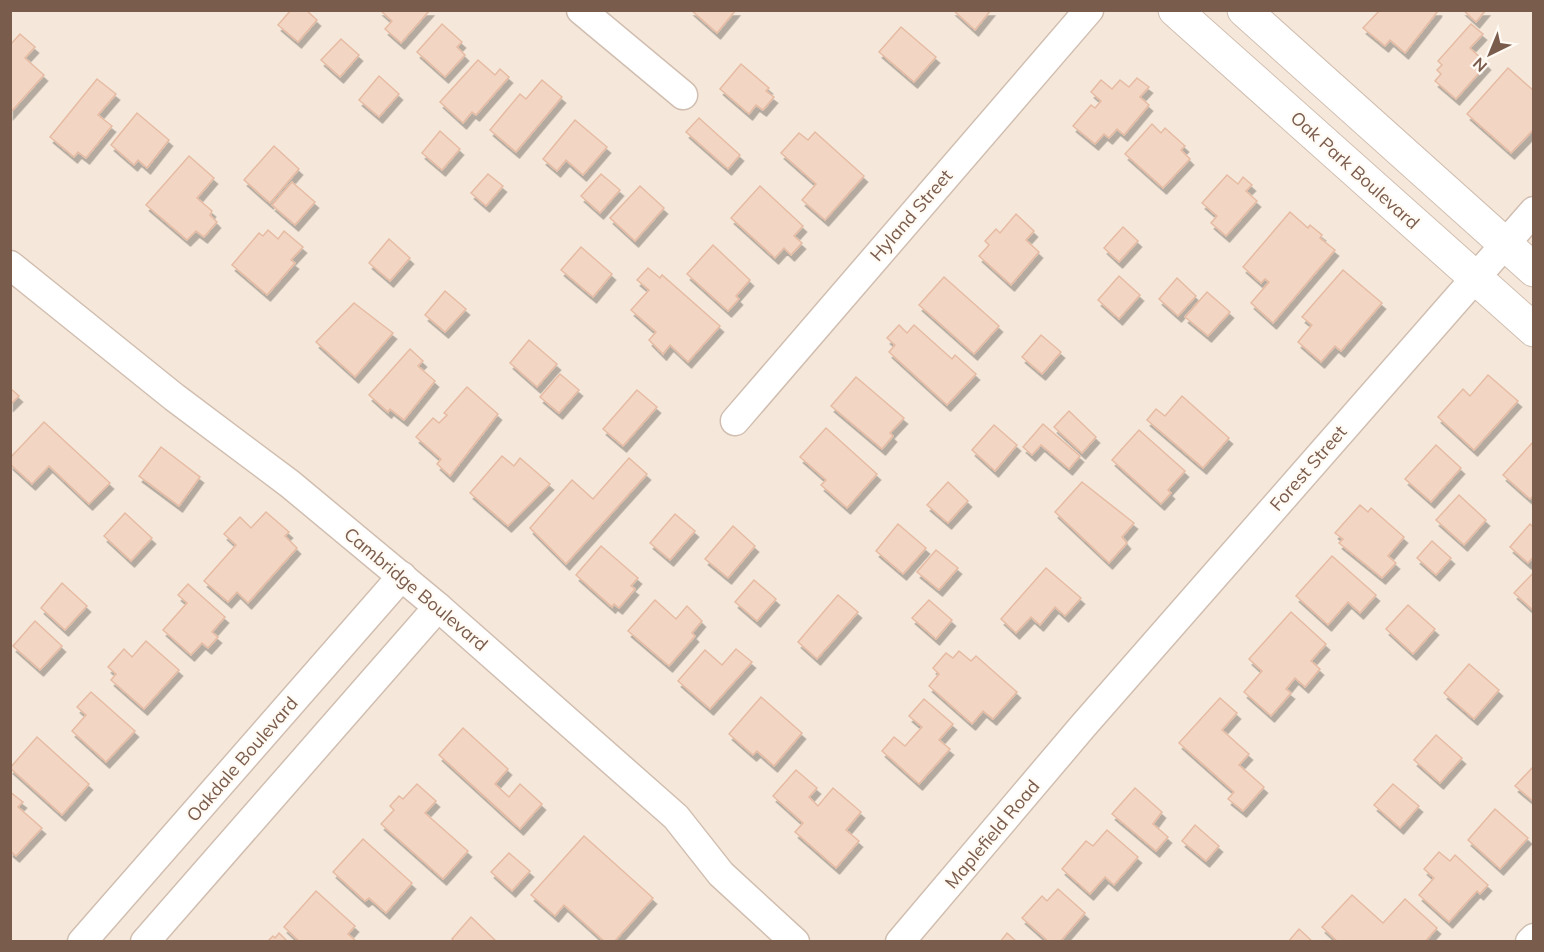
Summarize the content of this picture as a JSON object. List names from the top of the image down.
{
  "streets": {
    "street": [
      "Oak Park Boulevard",
      "Hyland Street",
      "Forest Street",
      "Cambridge Boulevard",
      "Oakdale Boulevard",
      "Maplefield Road"
    ]
  },
  "crossings": [
    ["Oak Park Boulevard", "Forest Street"],
    ["Forest Street", "Maplefield Road"],
    ["Cambridge Boulevard", "Oakdale Boulevard"]
  ],
  "north": "bottom left"
}
